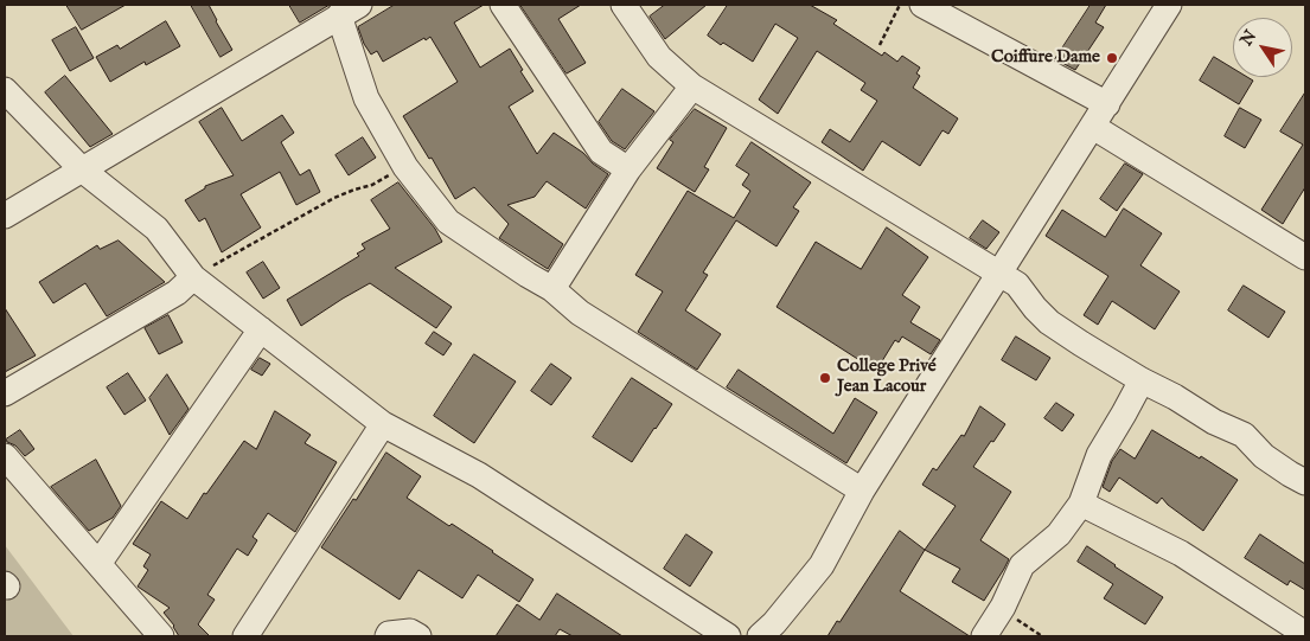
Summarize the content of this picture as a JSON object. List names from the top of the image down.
{
  "places": ["Coiffure Dame", "College Privé Jean Lacour"],
  "north": "top left"
}
